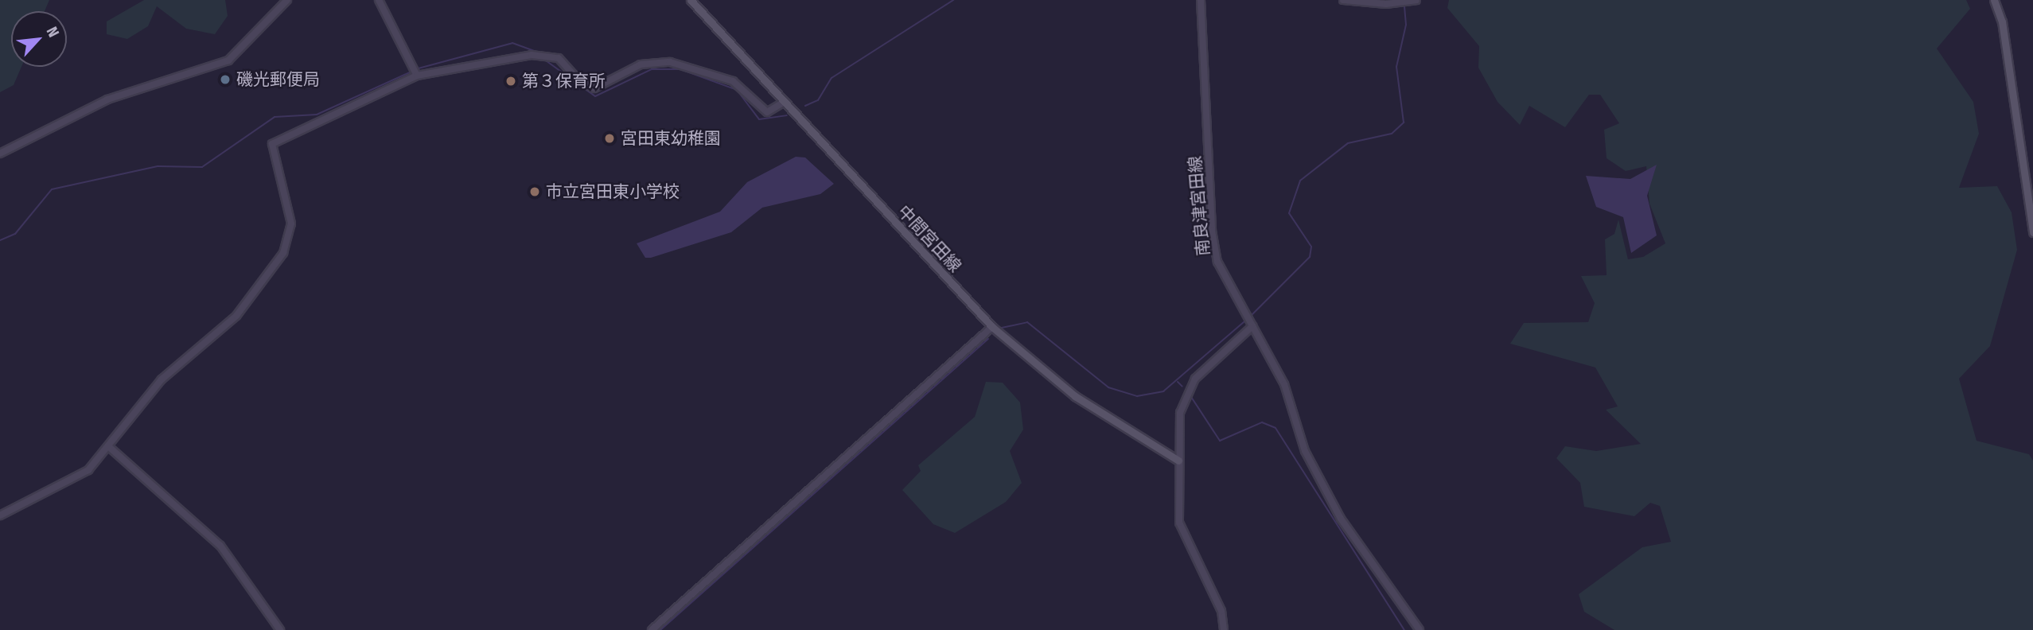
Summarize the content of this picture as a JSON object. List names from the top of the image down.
{
  "streets": {
    "main road": ["中間宮田線"],
    "street": ["南良津宮田線"]
  },
  "places": [
    "磯光郵便局",
    "第３保育所",
    "宮田東幼稚園",
    "市立宮田東小学校"
  ],
  "north": "top right"
}
